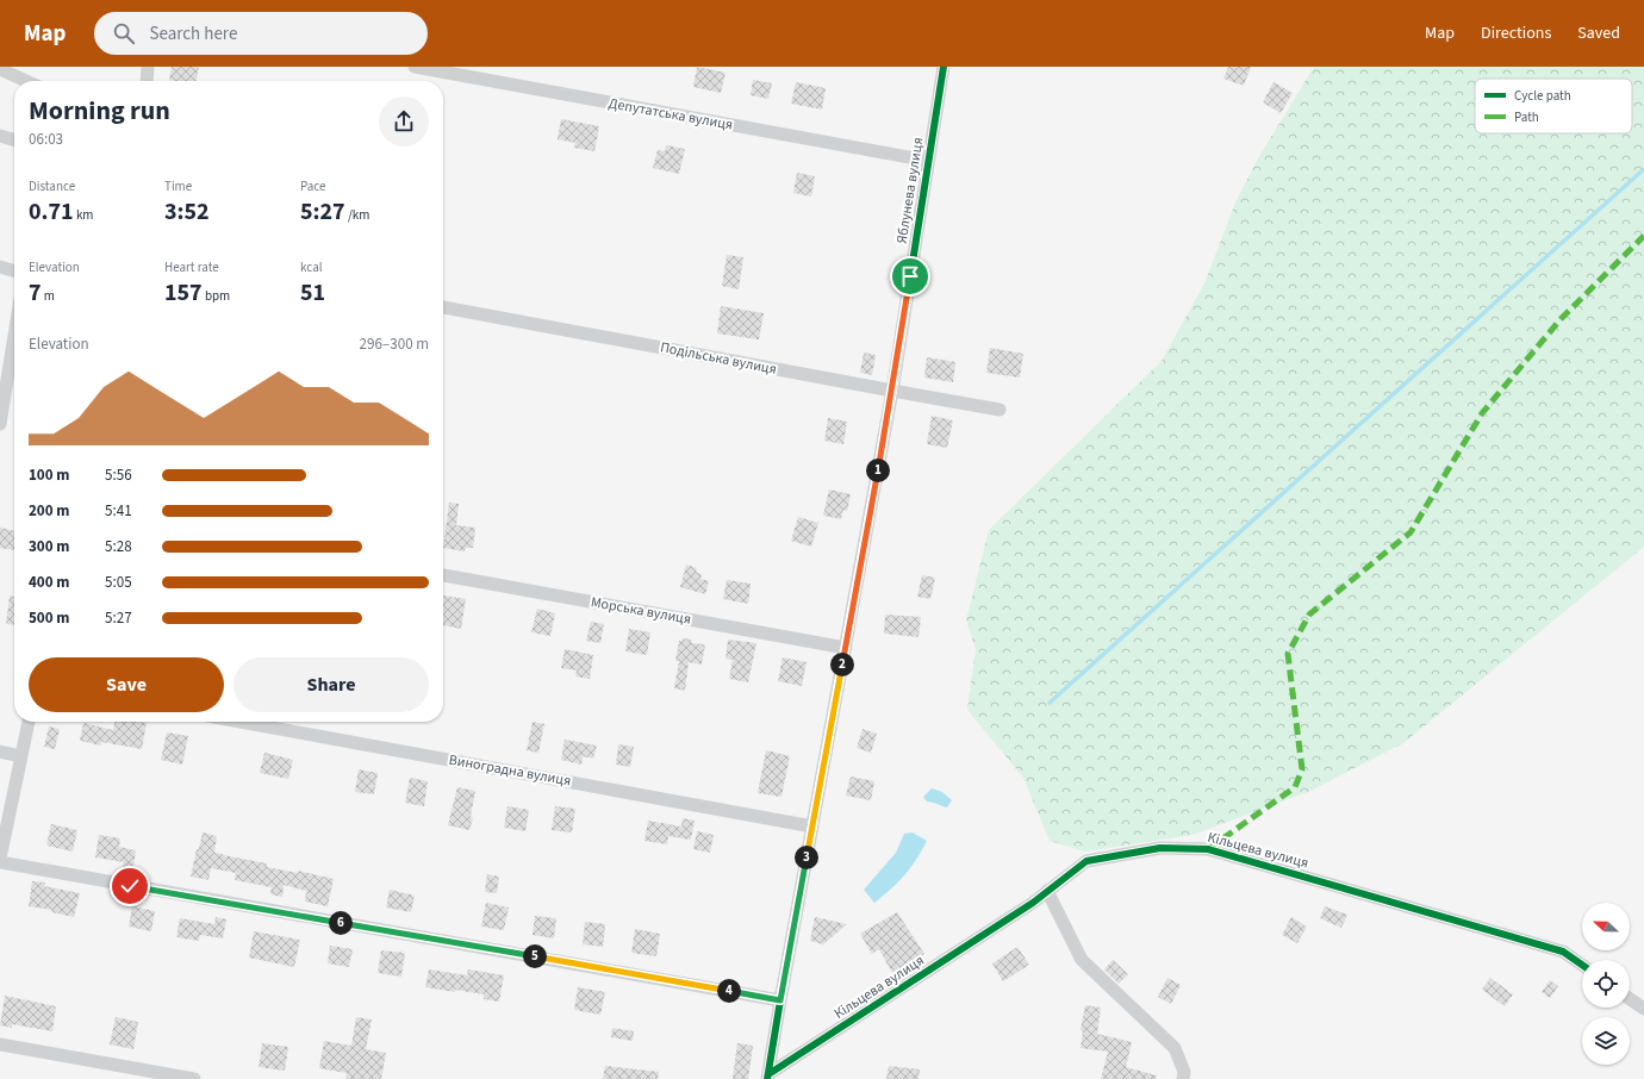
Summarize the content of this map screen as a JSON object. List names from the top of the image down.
{
  "streets": {
    "street": [
      "Депутатська вулиця",
      "Яблунева вулиця",
      "Подільська вулиця",
      "Морська вулиця",
      "Виноградна вулиця",
      "Кільцева вулиця"
    ]
  },
  "crossings": [
    ["Депутатська вулиця", "Яблунева вулиця"],
    ["Яблунева вулиця", "Подільська вулиця"],
    ["Яблунева вулиця", "Морська вулиця"],
    ["Яблунева вулиця", "Виноградна вулиця"],
    ["Яблунева вулиця", "Кільцева вулиця"]
  ],
  "legend": ["Cycle path", "Path"],
  "north": "left",
  "page": {
    "header": "Map",
    "search": "Search here",
    "nav": ["Map", "Directions", "Saved"],
    "heading": ["Morning run", "06:03"],
    "stats": [
      ["Distance", "0.71 km"],
      ["Time", "3:52"],
      ["Pace", "5:27 /km"],
      ["Elevation", "7 m"],
      ["Heart rate", "157 bpm"],
      ["kcal", "51"]
    ],
    "chart": ["Elevation", "296–300 m"],
    "list": [
      {
        "name": "100 m",
        "note": "5:56"
      },
      {
        "name": "200 m",
        "note": "5:41"
      },
      {
        "name": "300 m",
        "note": "5:28"
      },
      {
        "name": "400 m",
        "note": "5:05"
      },
      {
        "name": "500 m",
        "note": "5:27"
      }
    ],
    "pins": [
      "1",
      "2",
      "3",
      "6",
      "5",
      "4"
    ],
    "buttons": ["Save", "Share"]
  }
}
